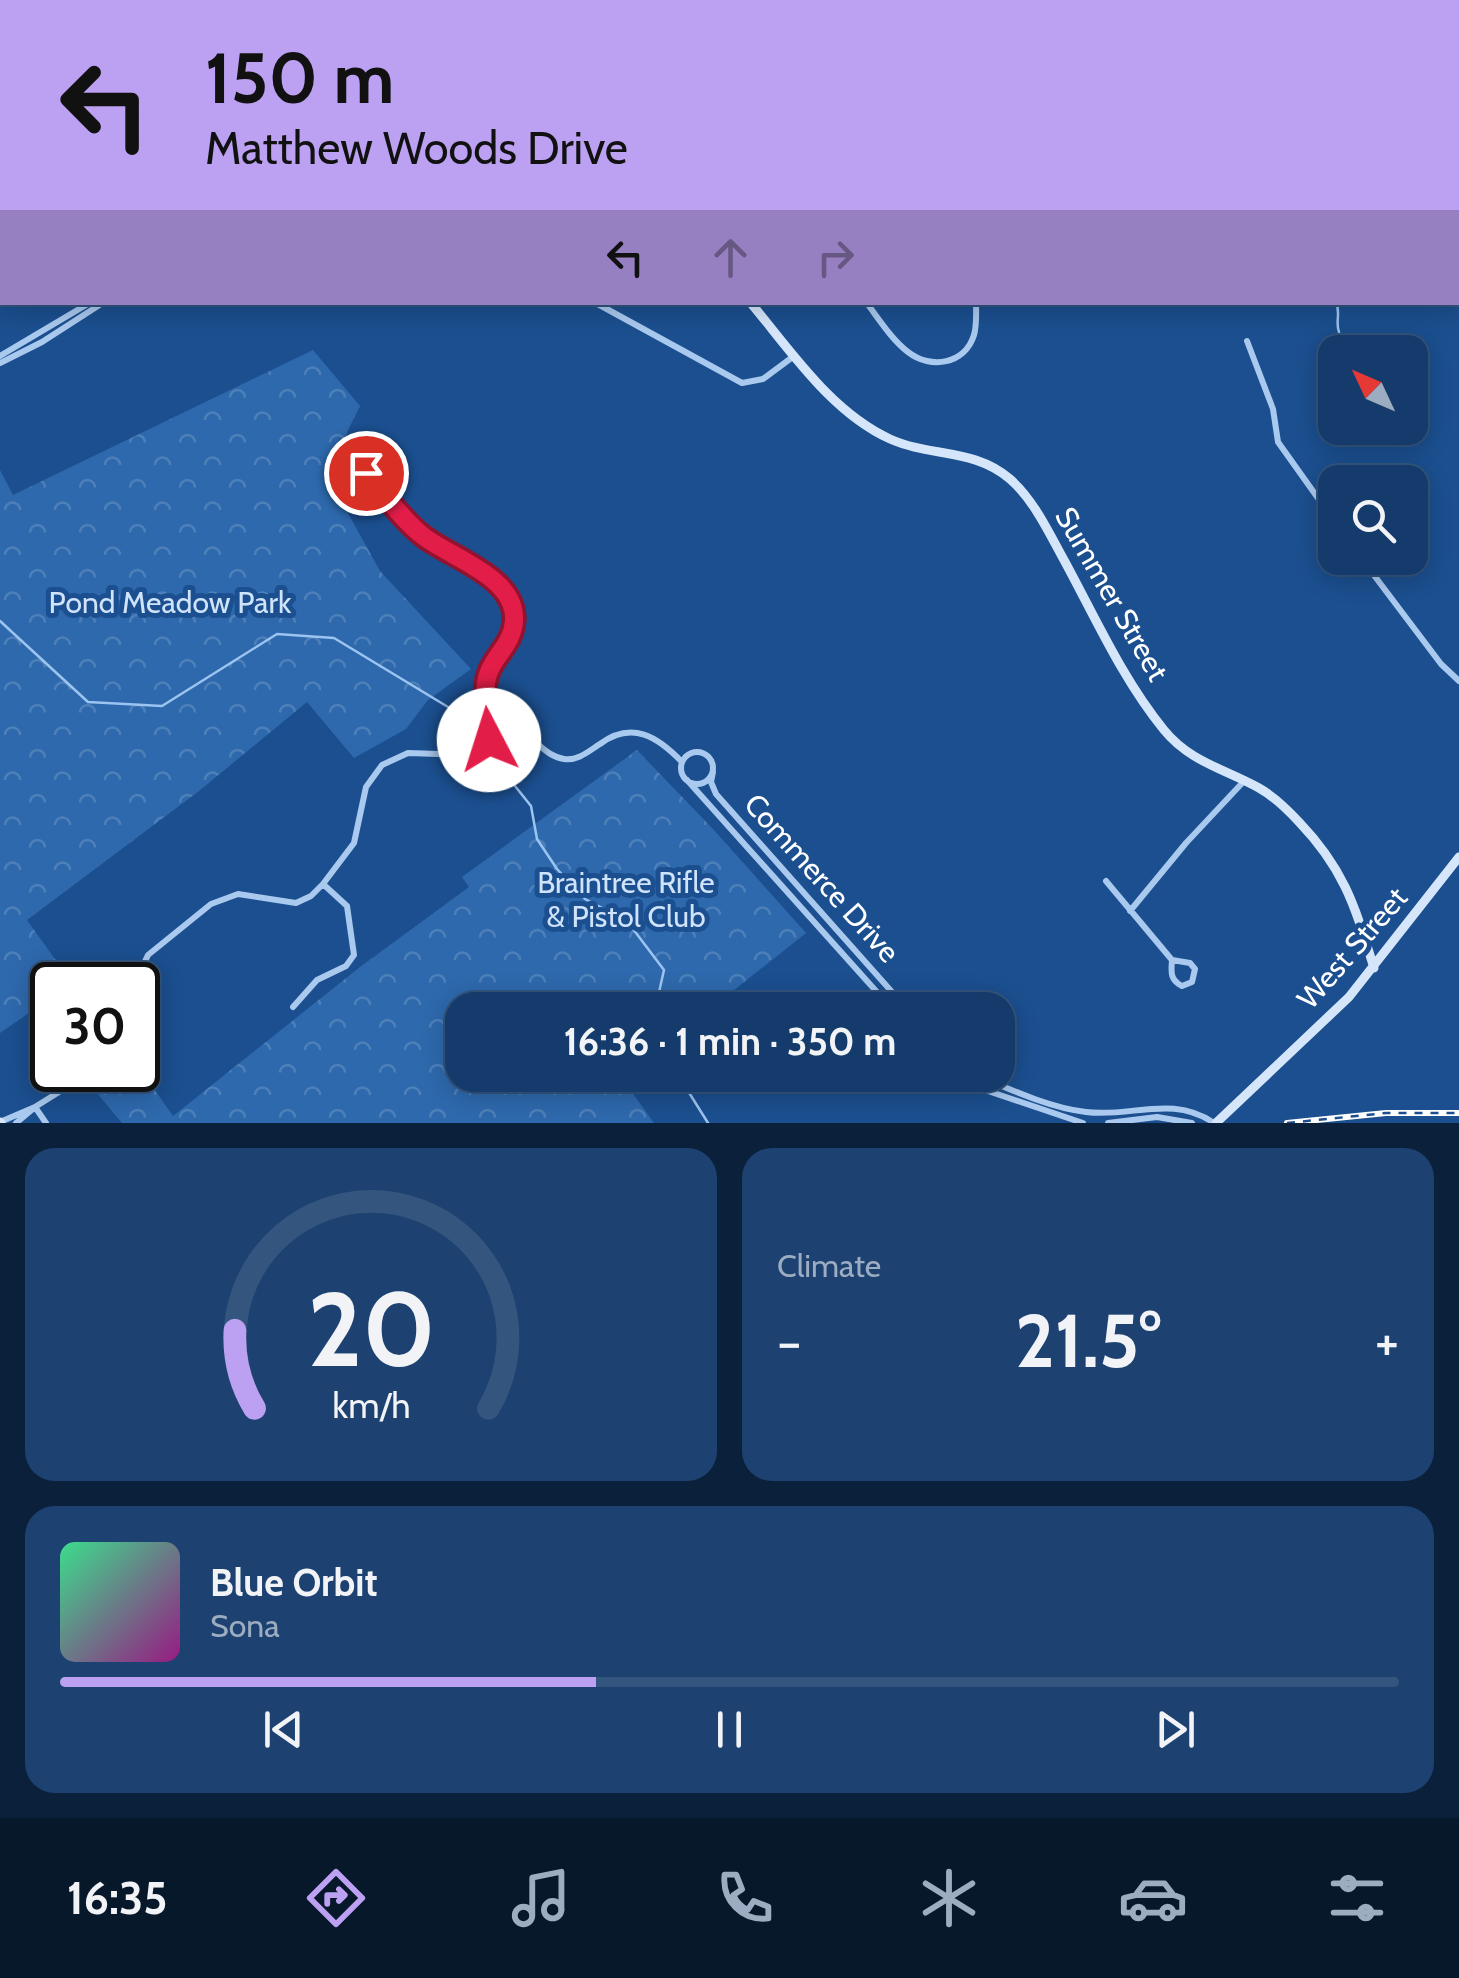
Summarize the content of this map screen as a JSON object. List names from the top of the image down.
{
  "streets": {
    "street": ["Summer Street", "Commerce Drive", "West Street"]
  },
  "crossings": [
    ["Summer Street", "West Street"]
  ],
  "parks": ["Pond Meadow Park", "Braintree Rifle & Pistol Club"],
  "north": "top left",
  "page": {
    "turn": ["150 m", "Matthew Woods Drive"],
    "limit": "30",
    "trip": "16:36 · 1 min · 350 m",
    "tile": "Climate",
    "heat": ["−", "21.5°", "+"],
    "song": ["Blue Orbit", "Sona"],
    "tabs": "16:35",
    "gauge": ["20", "km/h"]
  }
}
